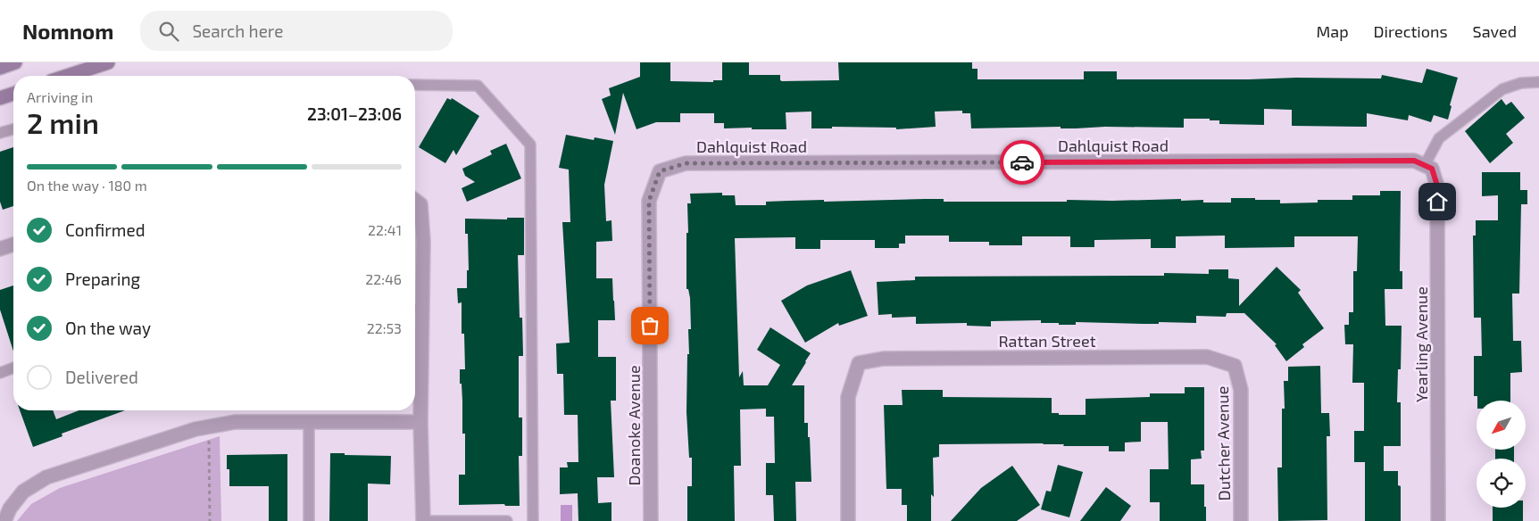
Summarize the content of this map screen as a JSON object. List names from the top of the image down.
{
  "streets": {
    "street": [
      "Dahlquist Road",
      "Rattan Street",
      "Yearling Avenue",
      "Doanoke Avenue",
      "Dutcher Avenue"
    ]
  },
  "crossings": [
    ["Dahlquist Road", "Yearling Avenue"],
    ["Dahlquist Road", "Doanoke Avenue"],
    ["Rattan Street", "Dutcher Avenue"]
  ],
  "north": "bottom left",
  "page": {
    "header": "Nomnom",
    "search": "Search here",
    "nav": ["Map", "Directions", "Saved"],
    "heading": ["2 min", "Arriving in", "23:01–23:06"],
    "bar": "On the way · 180 m",
    "list": [
      ["Confirmed", "22:41"],
      ["Preparing", "22:46"],
      ["On the way", "22:53"],
      "Delivered"
    ]
  }
}
